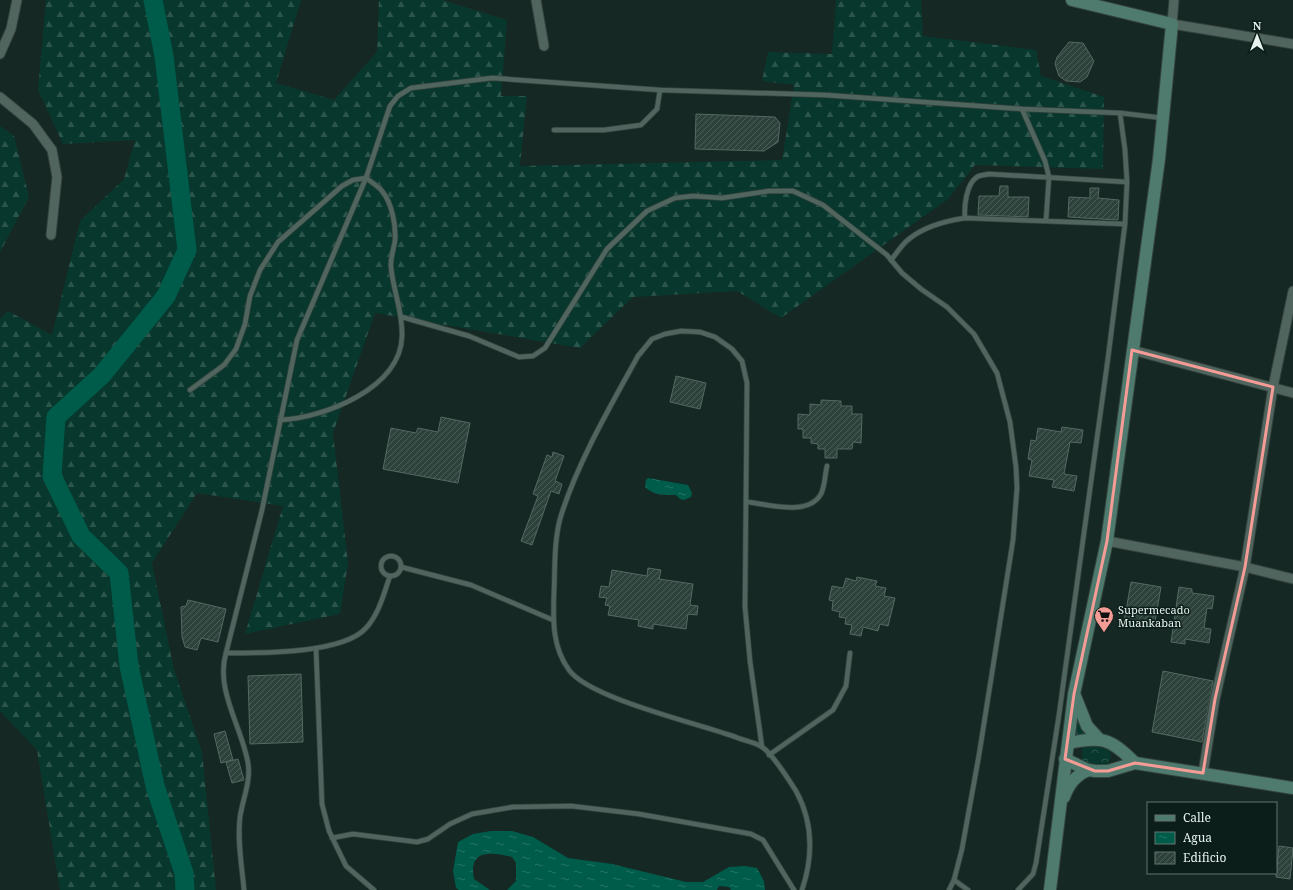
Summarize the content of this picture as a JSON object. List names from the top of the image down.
{
  "places": {
    "supermarket": ["Supermecado Muankaban"]
  },
  "legend": ["Calle", "Agua", "Edificio"],
  "north": "top"
}
